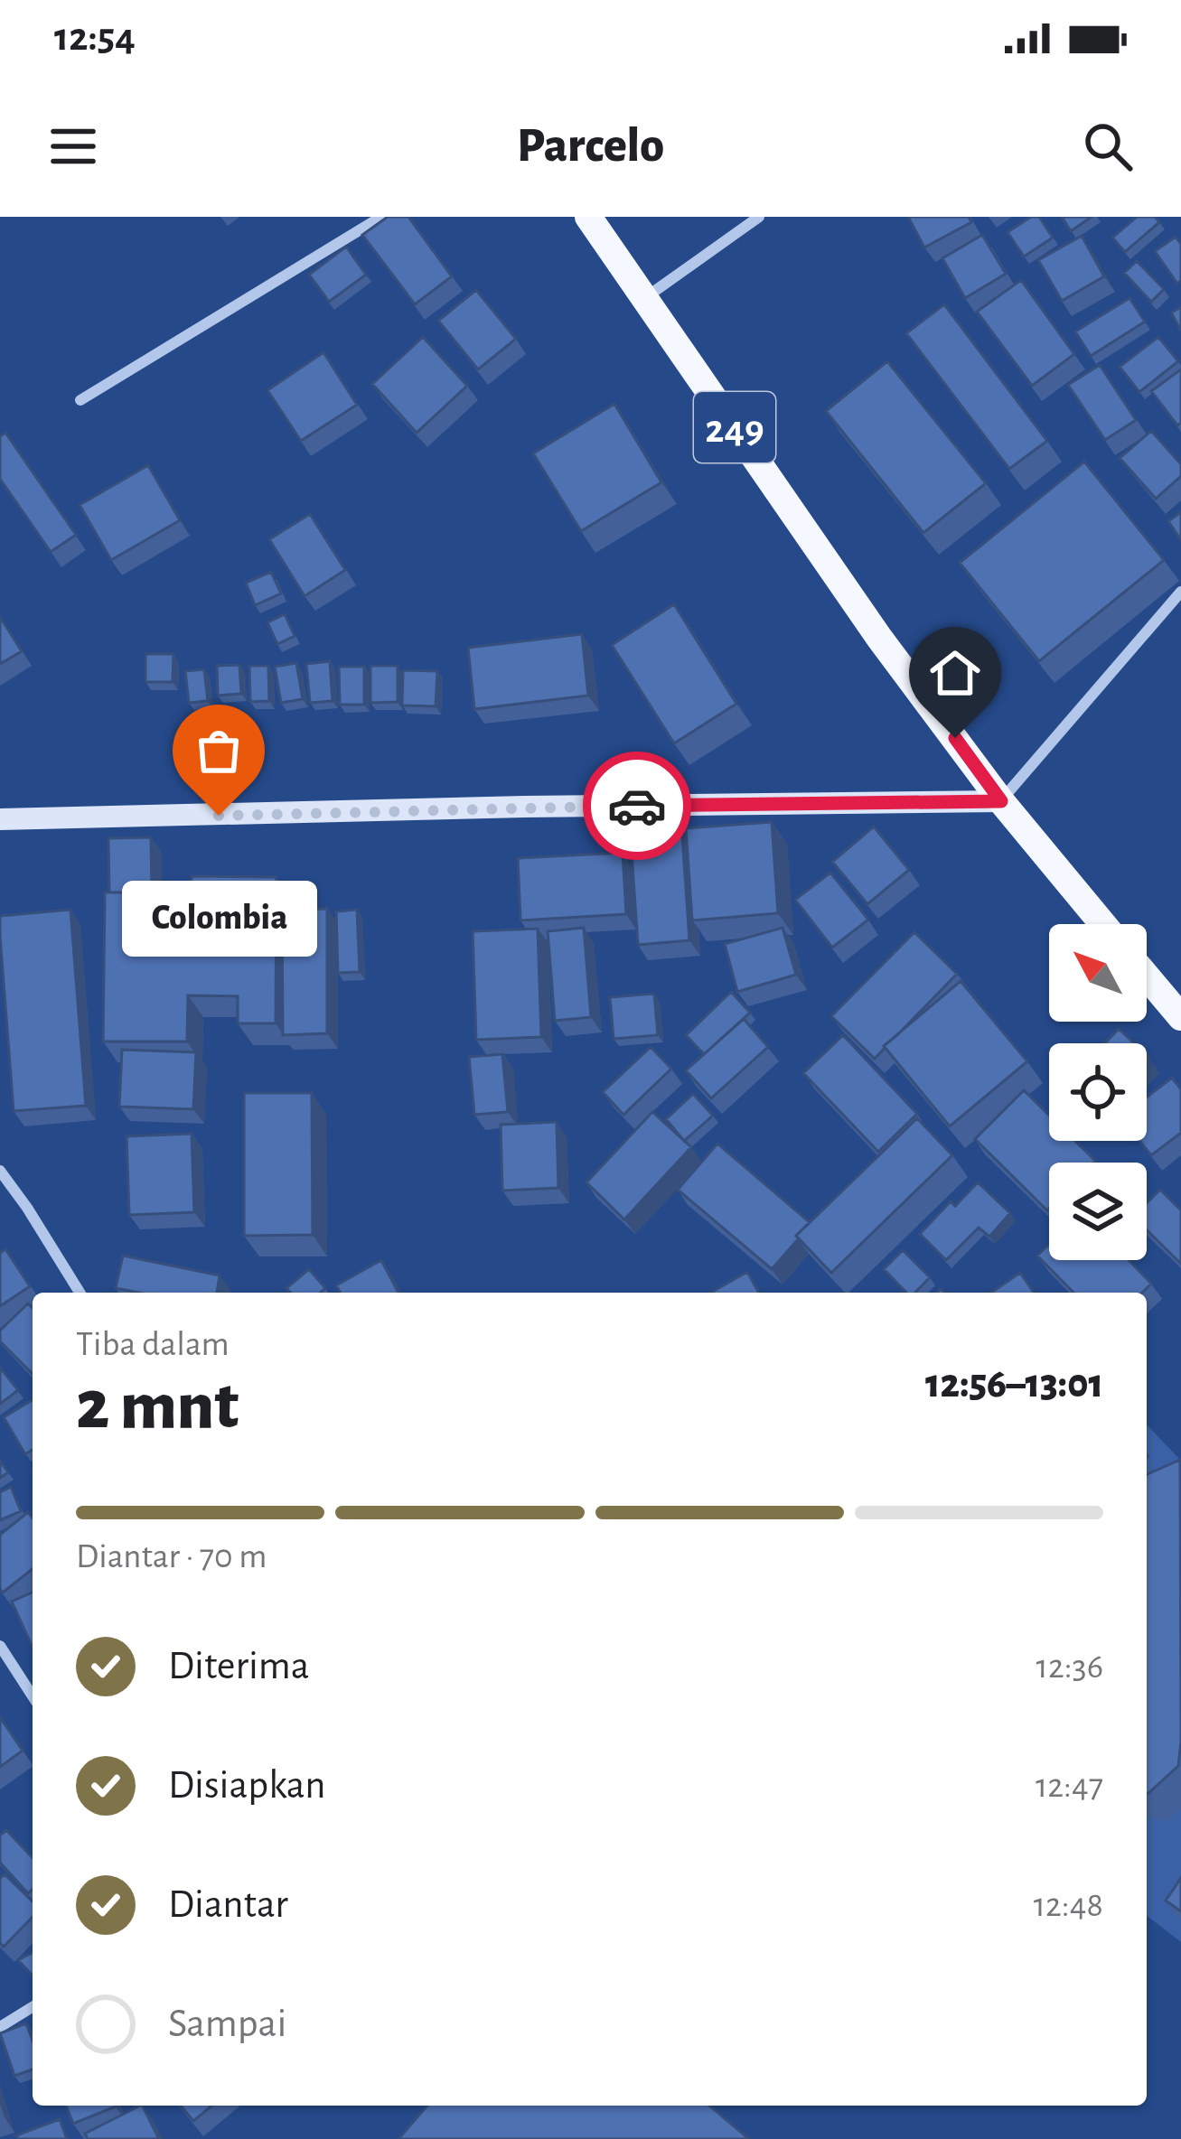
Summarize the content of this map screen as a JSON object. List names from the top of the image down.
{
  "streets": {
    "main road": ["249"]
  },
  "places": ["Colombia"],
  "north": "top left",
  "page": {
    "status": "12:54",
    "header": "Parcelo",
    "bubble": "Colombia",
    "heading": ["2 mnt", "Tiba dalam", "12:56–13:01"],
    "bar": "Diantar · 70 m",
    "list": [
      ["Diterima", "12:36"],
      ["Disiapkan", "12:47"],
      ["Diantar", "12:48"],
      "Sampai"
    ]
  }
}
